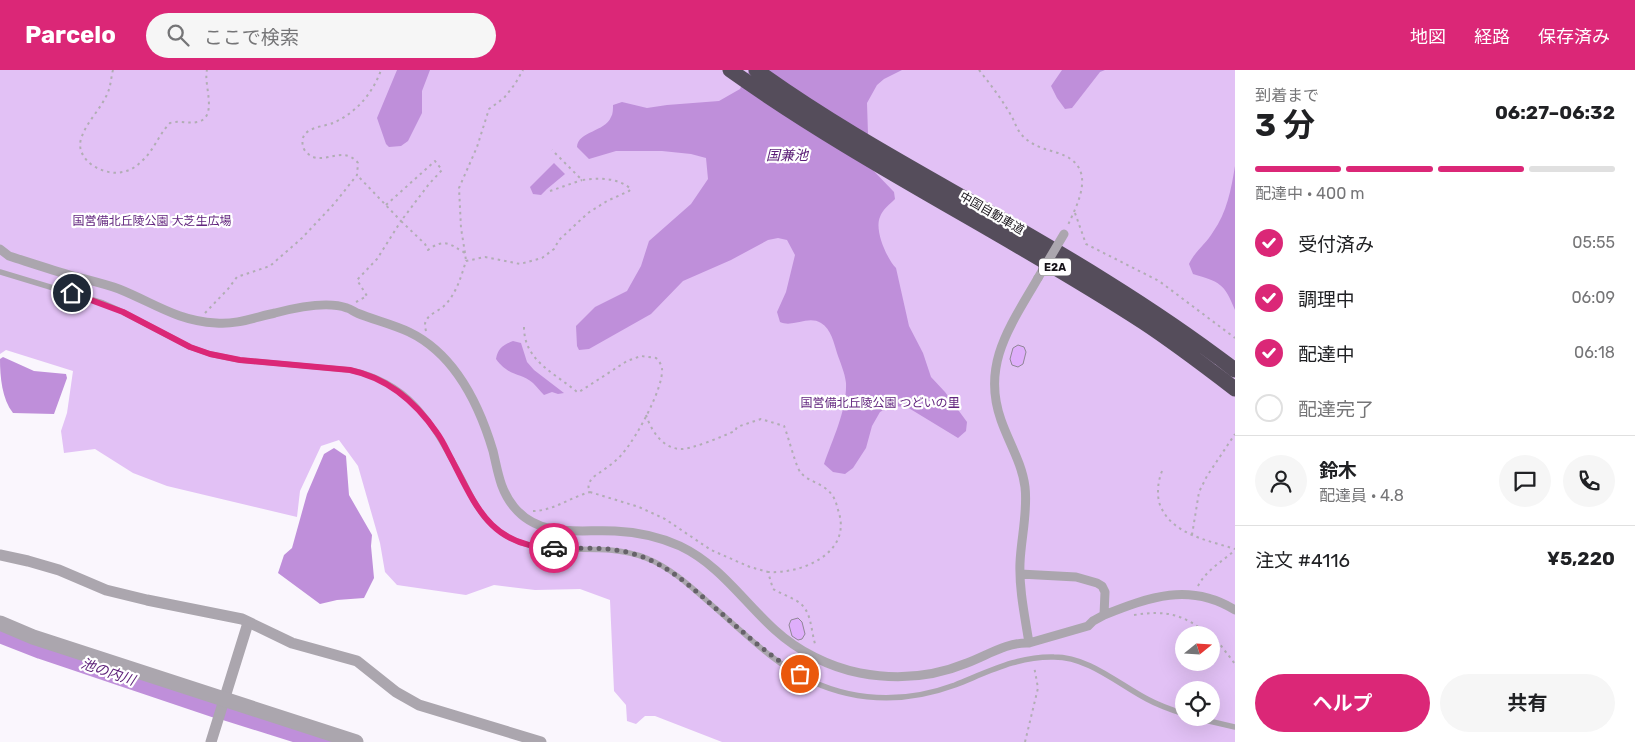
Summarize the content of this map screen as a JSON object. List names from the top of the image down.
{
  "streets": {
    "highway": ["中国自動車道", "E2A"]
  },
  "water": ["国兼池", "池の内川"],
  "parks": ["国営備北丘陵公園 大芝生広場", "国営備北丘陵公園 つどいの里"],
  "north": "right",
  "page": {
    "header": "Parcelo",
    "search": "ここで検索",
    "nav": ["地図", "経路", "保存済み"],
    "heading": ["3 分", "到着まで", "06:27–06:32"],
    "panel": [
      "鈴木",
      "配達員 · 4.8",
      "注文 #4116",
      "¥5,220"
    ],
    "bar": "配達中 · 400 m",
    "list": [
      ["受付済み", "05:55"],
      ["調理中", "06:09"],
      ["配達中", "06:18"],
      "配達完了"
    ],
    "buttons": ["ヘルプ", "共有"]
  }
}
